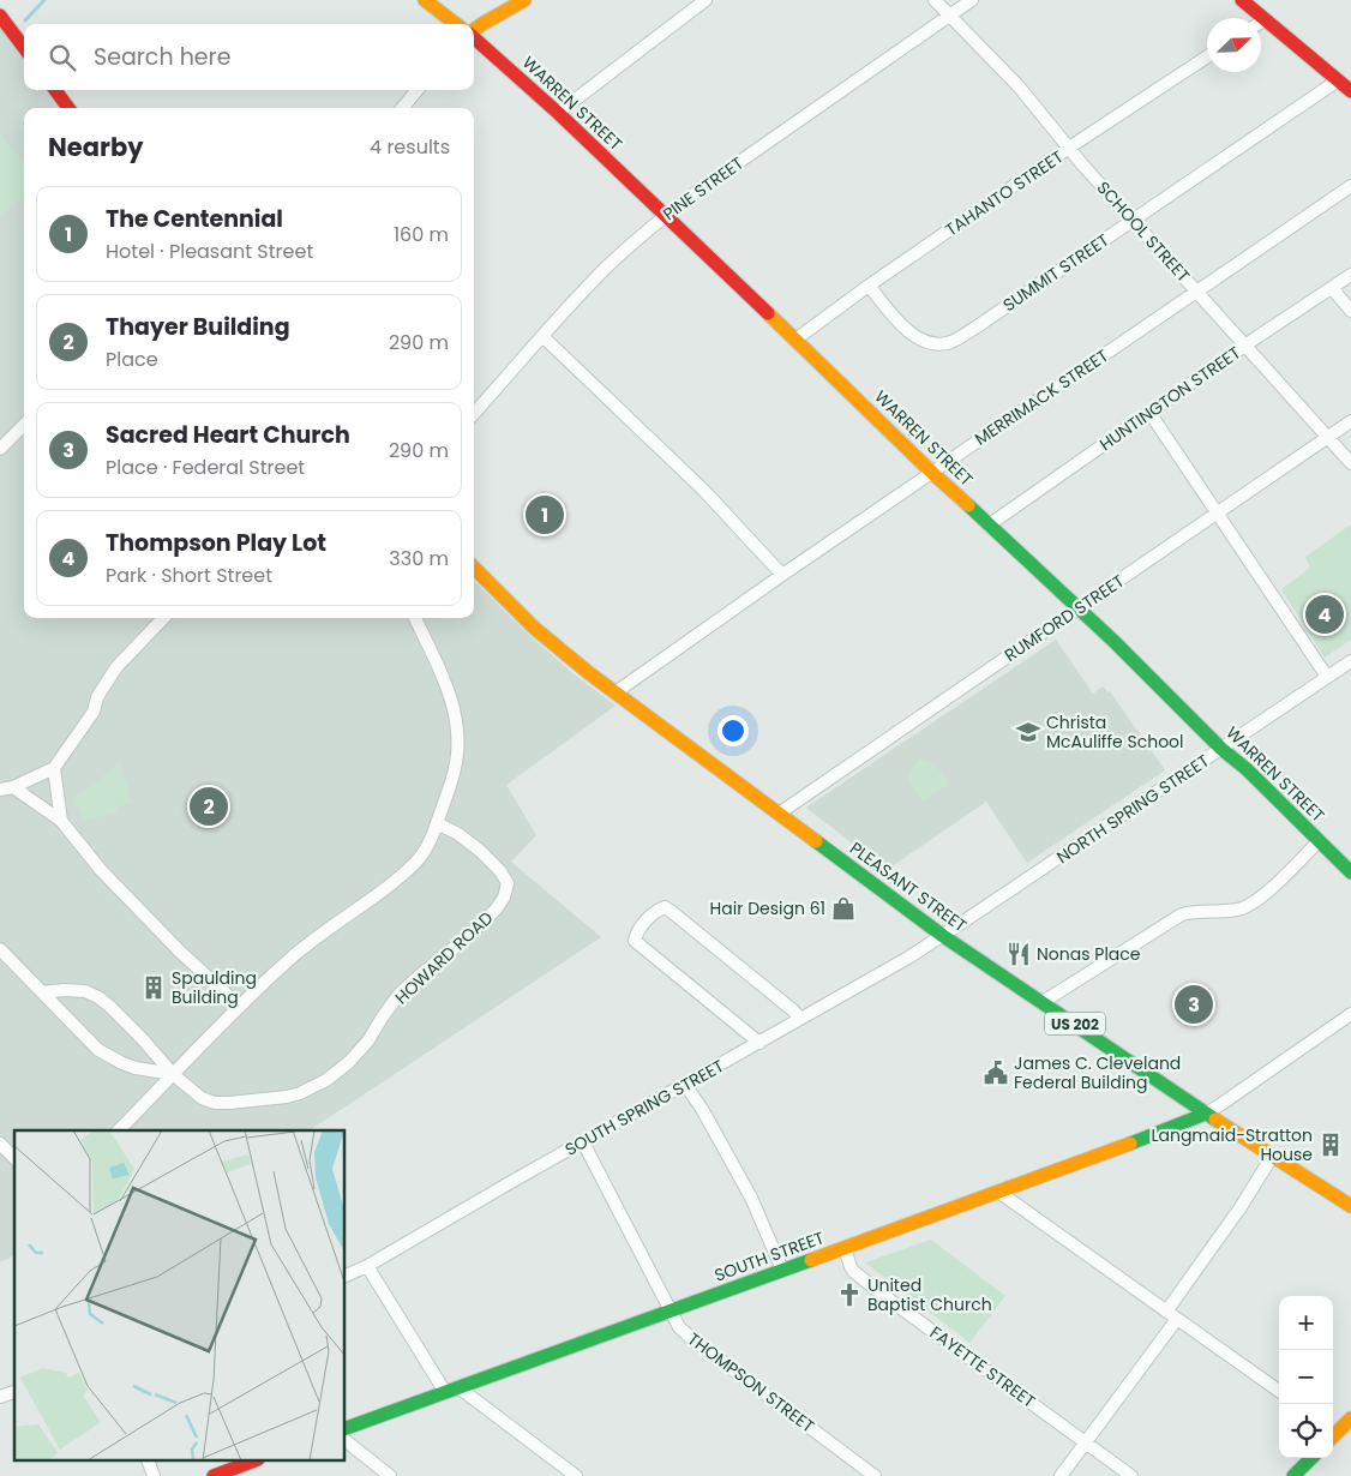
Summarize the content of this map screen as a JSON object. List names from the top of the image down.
{
  "streets": {
    "main road": [
      "WARREN STREET",
      "PLEASANT STREET",
      "US 202",
      "SOUTH STREET"
    ],
    "street": [
      "PINE STREET",
      "TAHANTO STREET",
      "SCHOOL STREET",
      "SUMMIT STREET",
      "MERRIMACK STREET",
      "HUNTINGTON STREET",
      "RUMFORD STREET",
      "NORTH SPRING STREET",
      "HOWARD ROAD",
      "SOUTH SPRING STREET",
      "FAYETTE STREET",
      "THOMPSON STREET"
    ]
  },
  "crossings": [
    ["WARREN STREET", "PINE STREET"],
    ["WARREN STREET", "TAHANTO STREET"],
    ["WARREN STREET", "MERRIMACK STREET"],
    ["WARREN STREET", "HUNTINGTON STREET"],
    ["WARREN STREET", "RUMFORD STREET"],
    ["WARREN STREET", "NORTH SPRING STREET"],
    ["PINE STREET", "SCHOOL STREET"],
    ["TAHANTO STREET", "SCHOOL STREET"],
    ["TAHANTO STREET", "SUMMIT STREET"],
    ["SCHOOL STREET", "SUMMIT STREET"],
    ["SCHOOL STREET", "MERRIMACK STREET"],
    ["SCHOOL STREET", "HUNTINGTON STREET"],
    ["SCHOOL STREET", "RUMFORD STREET"],
    ["MERRIMACK STREET", "PLEASANT STREET"],
    ["RUMFORD STREET", "PLEASANT STREET"],
    ["NORTH SPRING STREET", "PLEASANT STREET"],
    ["NORTH SPRING STREET", "SOUTH SPRING STREET"],
    ["PLEASANT STREET", "SOUTH SPRING STREET"],
    ["PLEASANT STREET", "SOUTH STREET"],
    ["SOUTH SPRING STREET", "THOMPSON STREET"],
    ["SOUTH STREET", "FAYETTE STREET"],
    ["SOUTH STREET", "THOMPSON STREET"]
  ],
  "places": {
    "school or university": ["Christa McAuliffe School"],
    "shop": ["Hair Design 61"],
    "restaurant": ["Nonas Place"],
    "building": ["Spaulding Building", "Langmaid-Stratton House"],
    "public building": ["James C. Cleveland Federal Building"],
    "church": ["United Baptist Church"]
  },
  "north": "top right",
  "page": {
    "search": "Search here",
    "heading": ["Nearby", "4 results"],
    "list": [
      {
        "mark": "1",
        "name": "The Centennial",
        "note": "Hotel · Pleasant Street",
        "value": "160 m"
      },
      {
        "mark": "2",
        "name": "Thayer Building",
        "note": "Place",
        "value": "290 m"
      },
      {
        "mark": "3",
        "name": "Sacred Heart Church",
        "note": "Place · Federal Street",
        "value": "290 m"
      },
      {
        "mark": "4",
        "name": "Thompson Play Lot",
        "note": "Park · Short Street",
        "value": "330 m"
      }
    ],
    "pins": [
      "1",
      "4",
      "2",
      "3"
    ],
    "map_buttons": ["+", "−"]
  }
}
